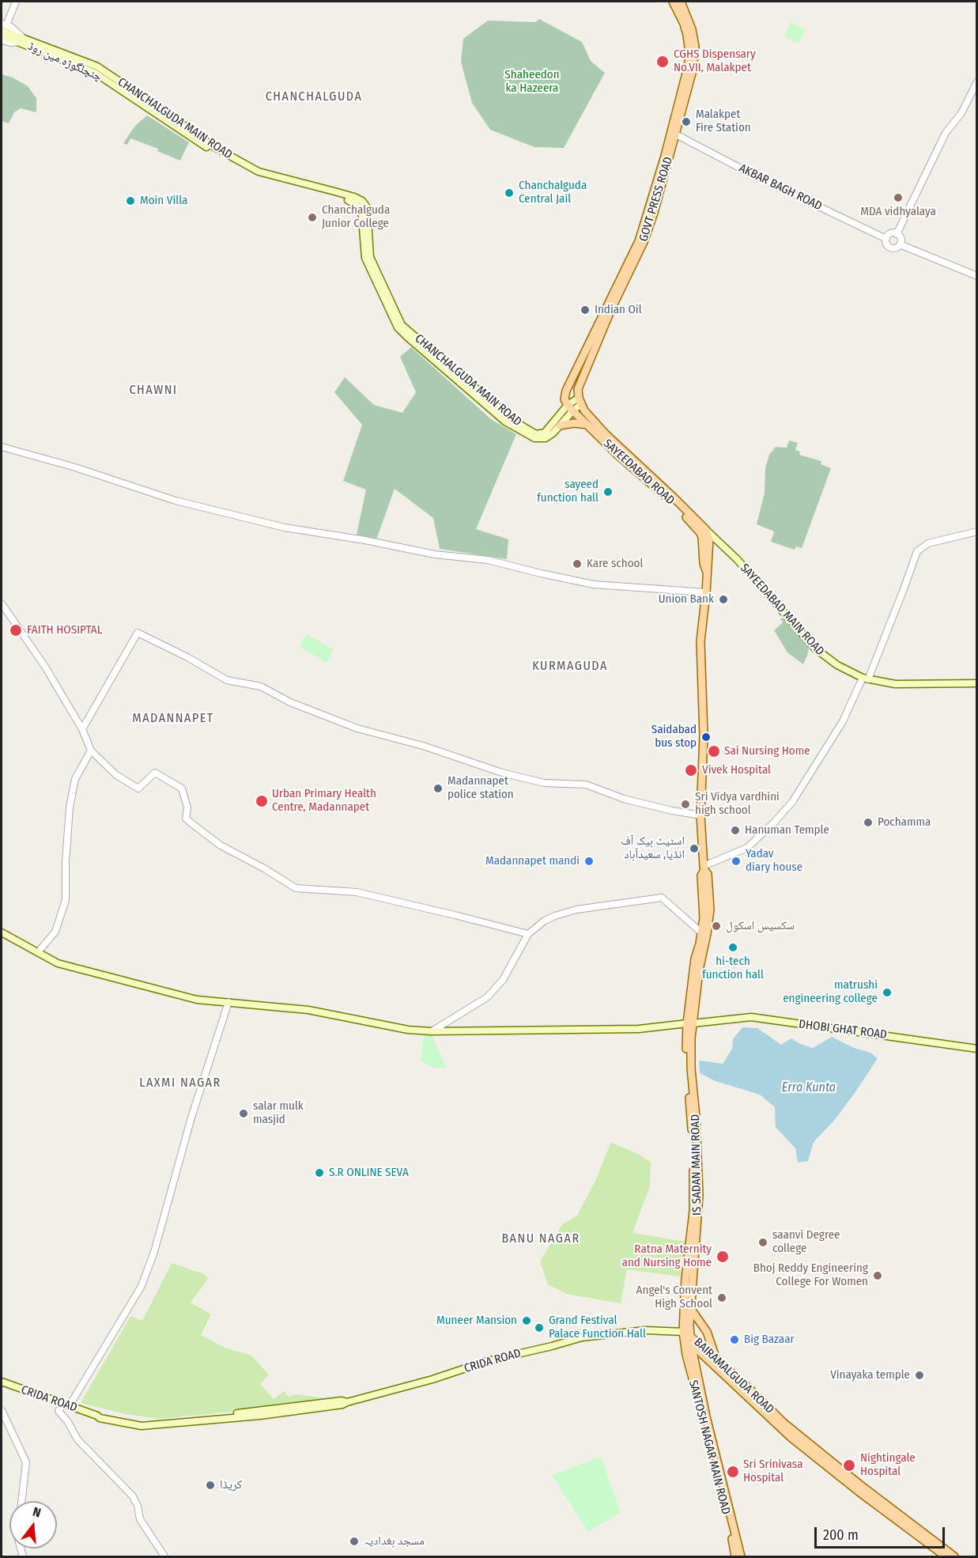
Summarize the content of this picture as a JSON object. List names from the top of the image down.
{
  "streets": {
    "main road": [
      "چنچلگوڑہ مین روڈ",
      "CHANCHALGUDA MAIN ROAD",
      "GOVT PRESS ROAD",
      "SAYEEDABAD ROAD",
      "SAYEEDABAD MAIN ROAD",
      "DHOBI GHAT ROAD",
      "IS SADAN MAIN ROAD",
      "CRIDA ROAD",
      "BAIRAMALGUDA ROAD",
      "SANTOSH NAGAR MAIN ROAD"
    ],
    "street": ["AKBAR BAGH ROAD"]
  },
  "crossings": [
    ["چنچلگوڑہ مین روڈ", "CHANCHALGUDA MAIN ROAD"],
    ["CHANCHALGUDA MAIN ROAD", "GOVT PRESS ROAD"],
    ["CHANCHALGUDA MAIN ROAD", "SAYEEDABAD ROAD"],
    ["AKBAR BAGH ROAD", "GOVT PRESS ROAD"],
    ["GOVT PRESS ROAD", "SAYEEDABAD ROAD"],
    ["SAYEEDABAD ROAD", "SAYEEDABAD MAIN ROAD"],
    ["DHOBI GHAT ROAD", "IS SADAN MAIN ROAD"],
    ["IS SADAN MAIN ROAD", "CRIDA ROAD"],
    ["IS SADAN MAIN ROAD", "BAIRAMALGUDA ROAD"],
    ["IS SADAN MAIN ROAD", "SANTOSH NAGAR MAIN ROAD"],
    ["CRIDA ROAD", "BAIRAMALGUDA ROAD"],
    ["CRIDA ROAD", "SANTOSH NAGAR MAIN ROAD"],
    ["BAIRAMALGUDA ROAD", "SANTOSH NAGAR MAIN ROAD"]
  ],
  "districts": [
    "CHANCHALGUDA",
    "CHAWNI",
    "KURMAGUDA",
    "MADANNAPET",
    "LAXMI NAGAR",
    "BANU NAGAR"
  ],
  "water": ["Erra Kunta"],
  "parks": ["Shaheedon ka Hazeera"],
  "places": [
    "CGHS Dispensary No.VII, Malakpet",
    "Malakpet Fire Station",
    "Chanchalguda Central Jail",
    "MDA vidhyalaya",
    "Moin Villa",
    "Chanchalguda Junior College",
    "Indian Oil",
    "sayeed function hall",
    "Kare school",
    "Union Bank",
    "FAITH HOSIPTAL",
    "Saidabad bus stop",
    "Sai Nursing Home",
    "Vivek Hospital",
    "Madannapet police station",
    "Urban Primary Health Centre, Madannapet",
    "Sri Vidya vardhini high school",
    "Pochamma",
    "Hanuman Temple",
    "اسٹیٹ بیک آف انڈیا, سعیدآباد",
    "Madannapet mandi",
    "Yadav diary house",
    "سکسیس اسکول",
    "hi-tech function hall",
    "matrushi engineering college",
    "salar mulk masjid",
    "S.R ONLINE SEVA",
    "saanvi Degree college",
    "Ratna Maternity and Nursing Home",
    "Bhoj Reddy Engineering College For Women",
    "Angel's Convent High School",
    "Muneer Mansion",
    "Grand Festival Palace Function Hall",
    "Big Bazaar",
    "Vinayaka temple",
    "Nightingale Hospital",
    "Sri Srinivasa Hospital",
    "کریڈا",
    "مسجد بغدادیہ"
  ],
  "scale_bar": "200 m",
  "north": "top"
}
